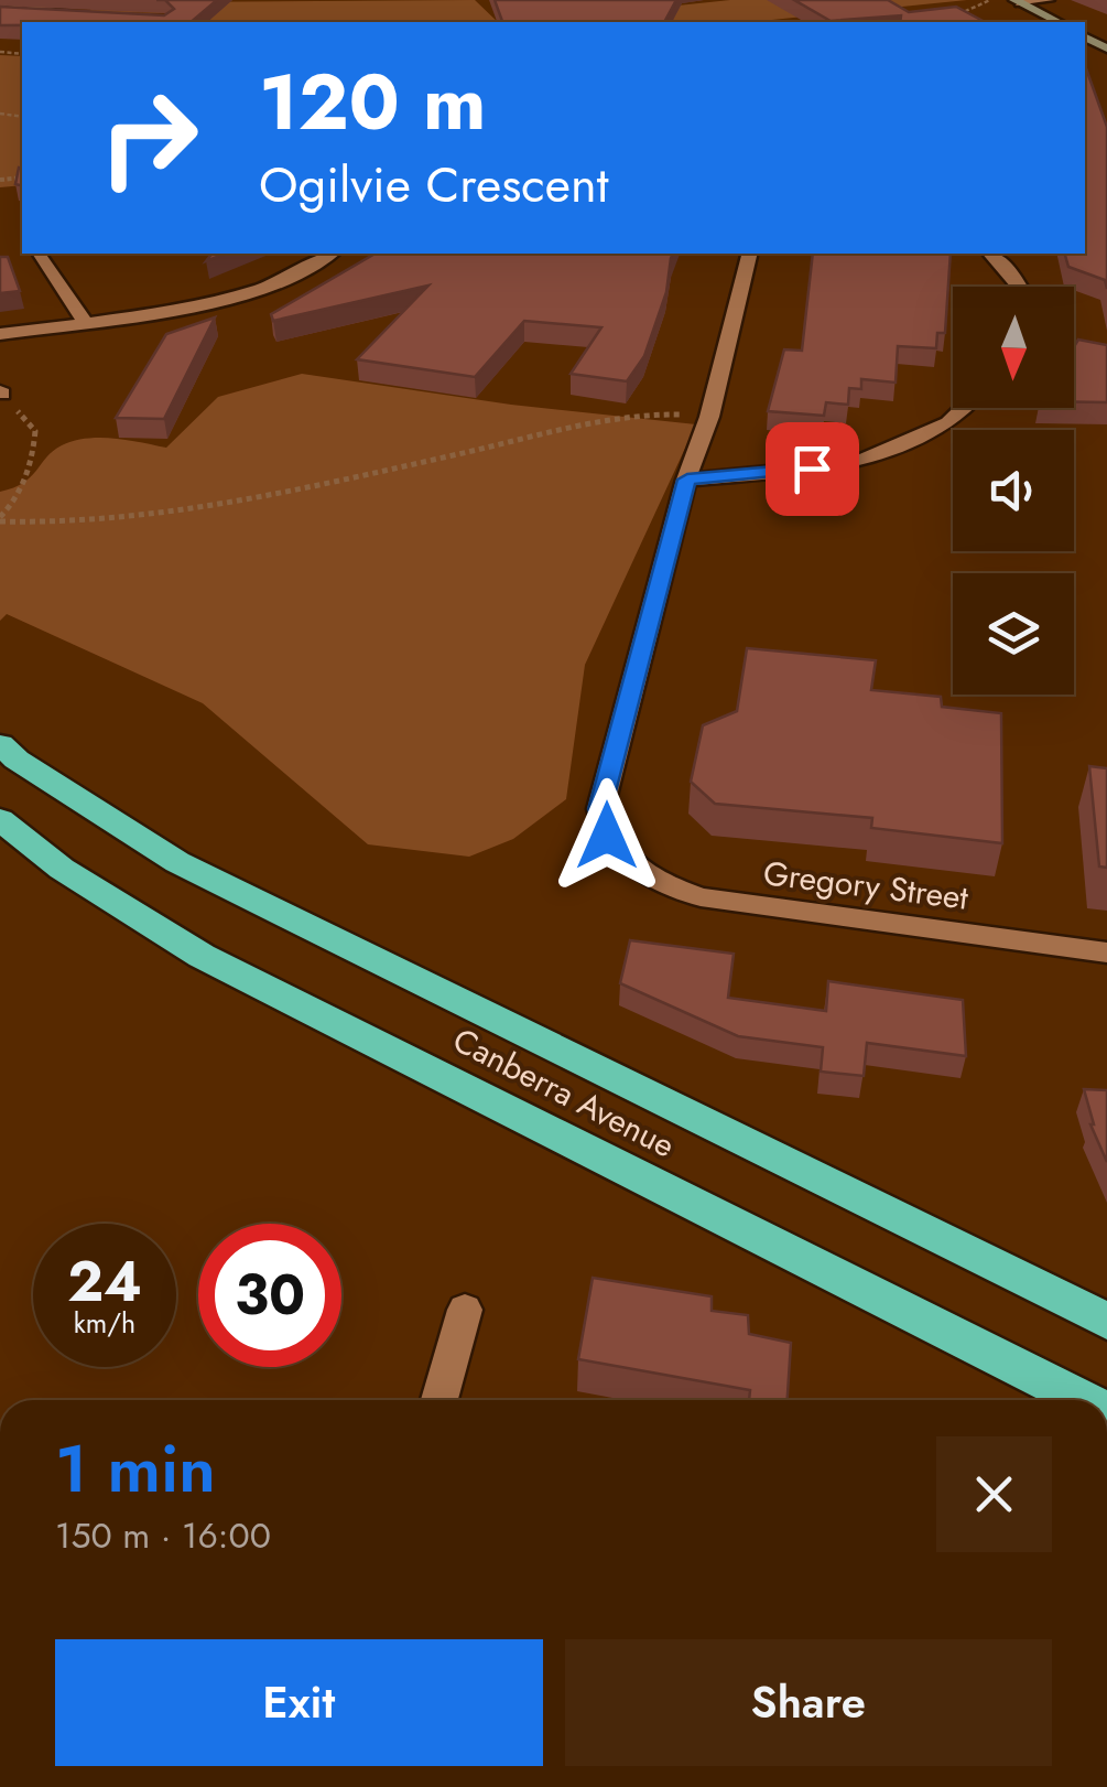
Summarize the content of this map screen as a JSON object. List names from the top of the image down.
{
  "streets": {
    "highway": ["Canberra Avenue"],
    "street": ["Gregory Street"]
  },
  "north": "bottom",
  "page": {
    "turn": ["120 m", "Ogilvie Crescent"],
    "speed": "24 km/h",
    "limit": "30",
    "heading": ["1 min", "150 m · 16:00"],
    "buttons": ["Exit", "Share"]
  }
}
